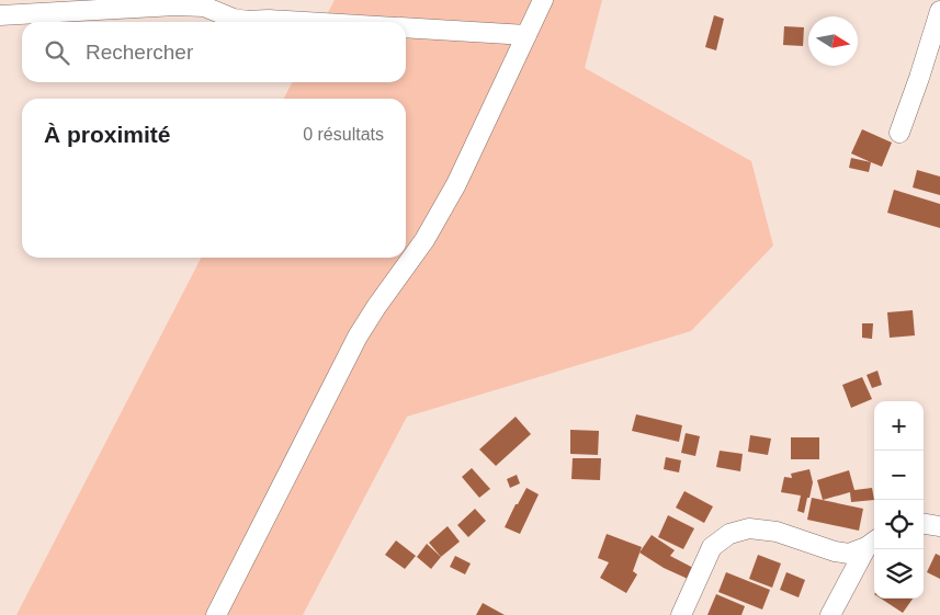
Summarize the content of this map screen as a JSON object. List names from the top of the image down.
{
  "north": "right",
  "page": {
    "search": "Rechercher",
    "heading": ["À proximité", "0 résultats"],
    "map_buttons": ["+", "−"]
  }
}
